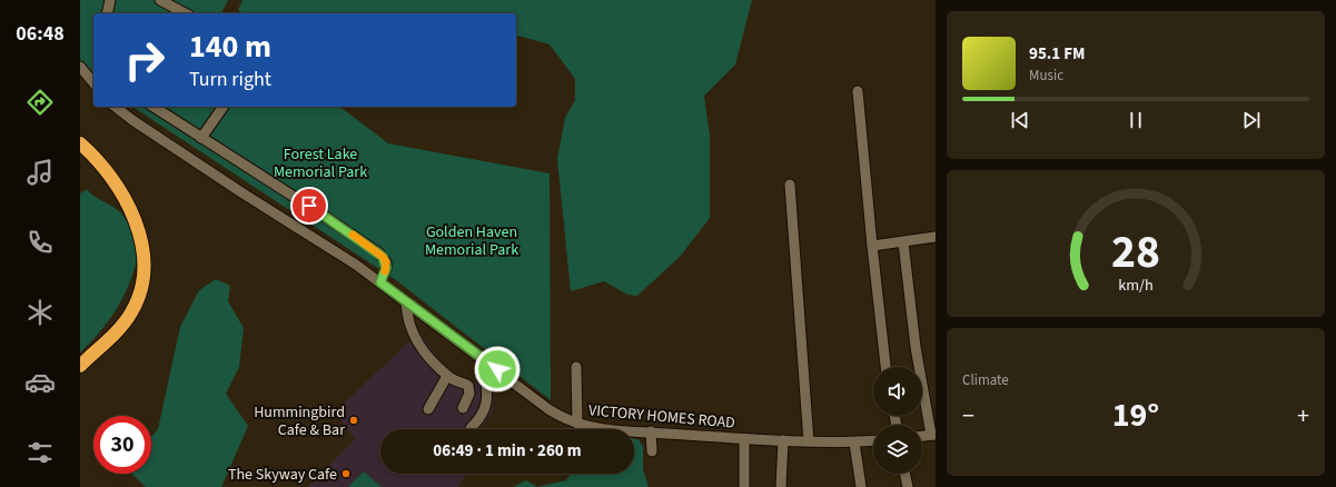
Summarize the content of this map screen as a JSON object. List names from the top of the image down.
{
  "streets": {
    "street": ["VICTORY HOMES ROAD"]
  },
  "parks": ["Forest Lake Memorial Park", "Golden Haven Memorial Park"],
  "places": ["Hummingbird Cafe & Bar", "The Skyway Cafe"],
  "page": {
    "tabs": "06:48",
    "turn": ["140 m", "Turn right"],
    "song": ["95.1 FM", "Music"],
    "tile": "Climate",
    "heat": ["−", "19°", "+"],
    "limit": "30",
    "trip": "06:49 · 1 min · 260 m",
    "gauge": ["28", "km/h"]
  }
}
